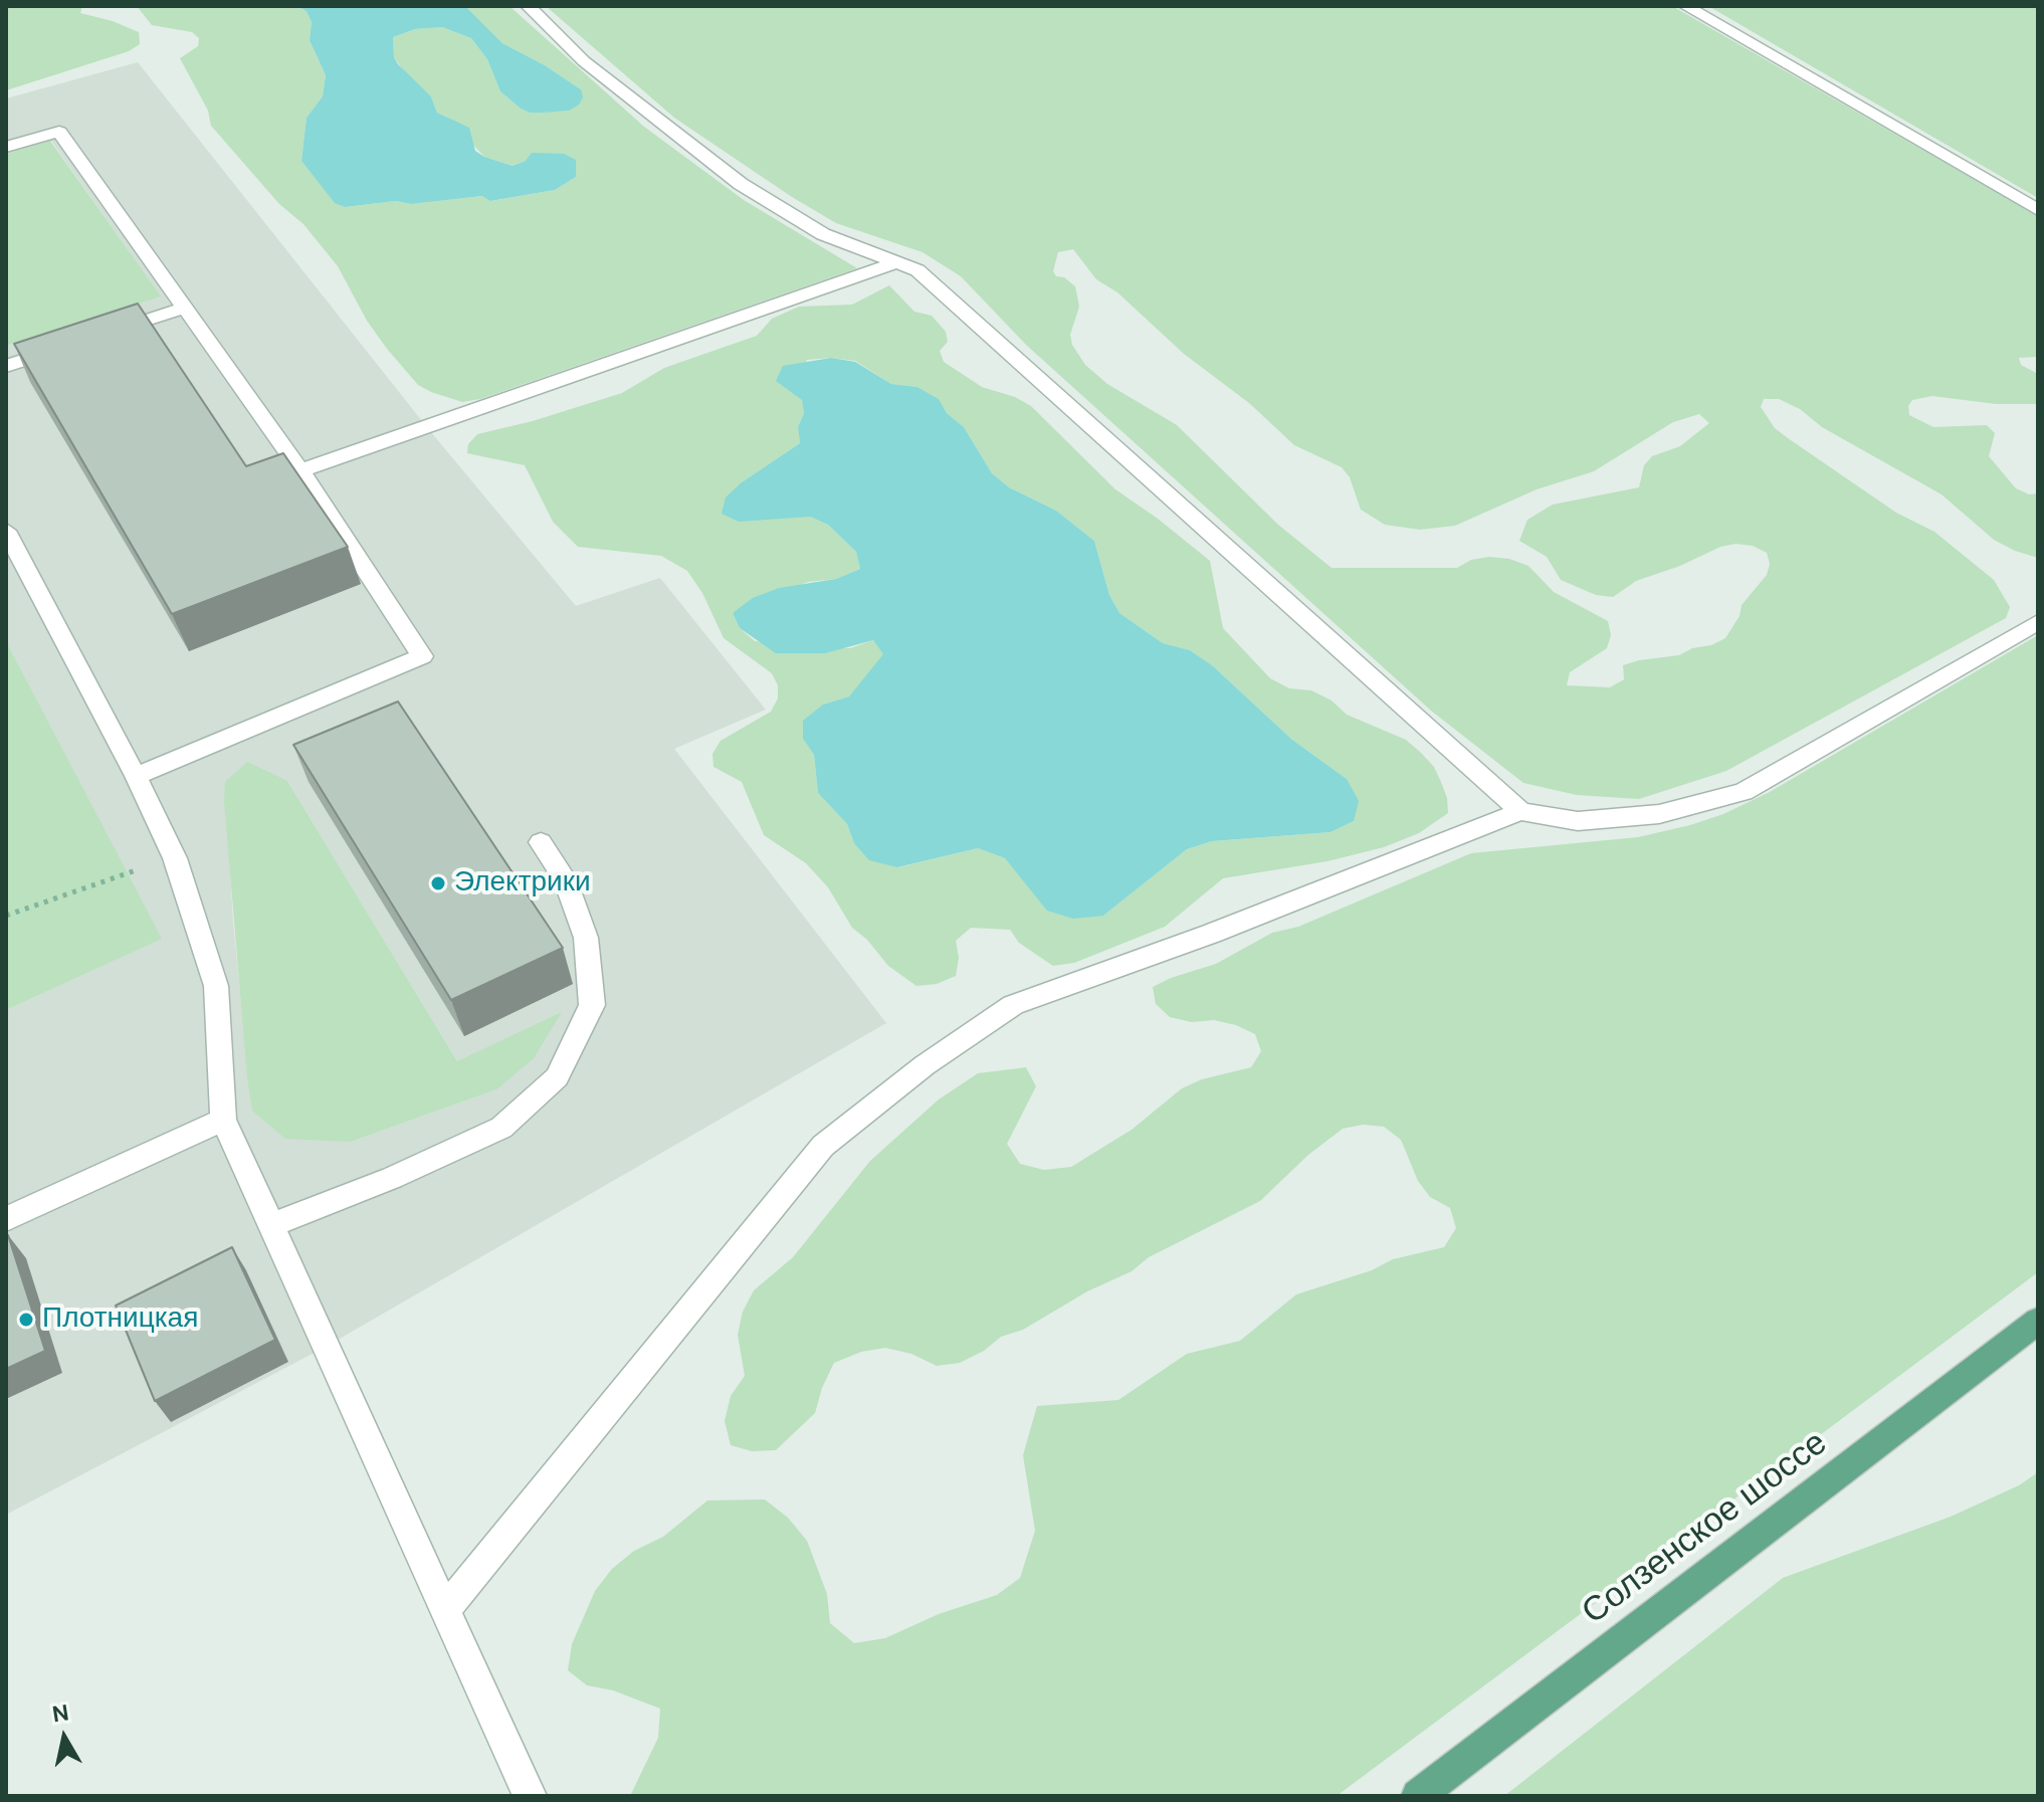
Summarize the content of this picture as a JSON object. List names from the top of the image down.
{
  "streets": {
    "main road": ["Солзенское шоссе"]
  },
  "places": ["Электрики", "Плотницкая"],
  "north": "top"
}
